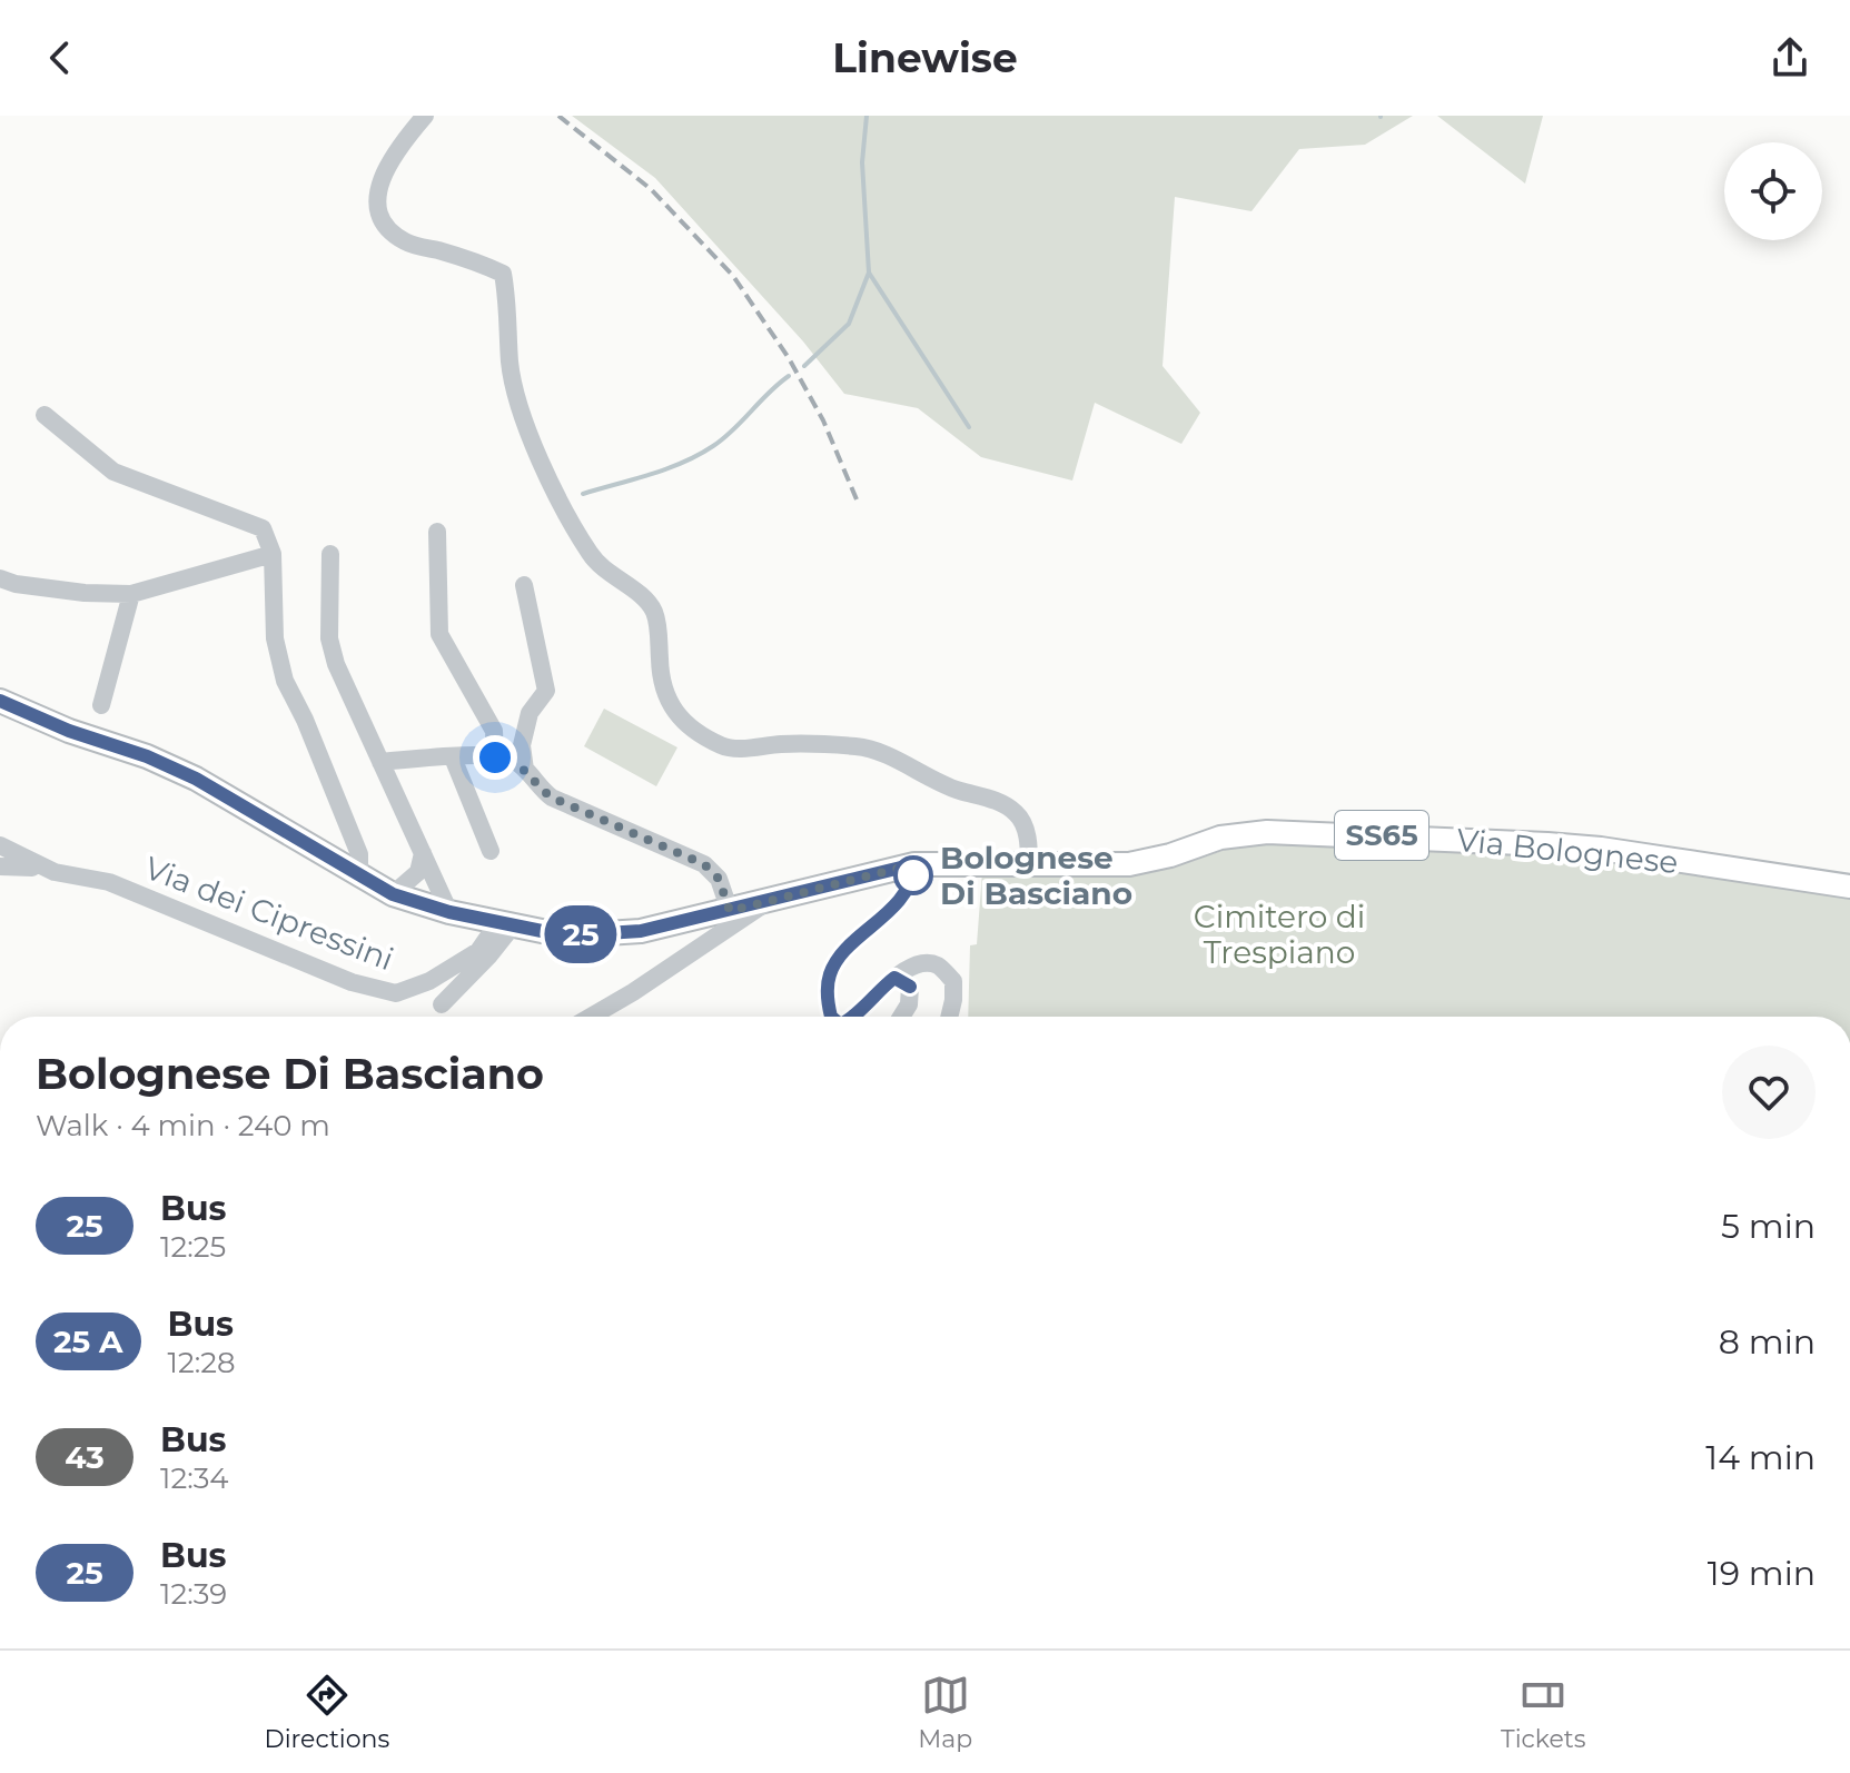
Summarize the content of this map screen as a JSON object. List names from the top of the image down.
{
  "streets": {
    "main road": ["SS65", "Via Bolognese"],
    "street": ["Via dei Cipressini"]
  },
  "crossings": [
    ["Via Bolognese", "Via dei Cipressini"]
  ],
  "parks": ["Cimitero di Trespiano"],
  "places": ["Bolognese Di Basciano"],
  "lines": ["bus line 25"],
  "page": {
    "header": "Linewise",
    "on_map": "25",
    "heading": ["Bolognese Di Basciano", "Walk · 4 min · 240 m"],
    "list": [
      {
        "mark": "25",
        "name": "Bus",
        "note": "12:25",
        "value": "5 min"
      },
      {
        "mark": "25 A",
        "name": "Bus",
        "note": "12:28",
        "value": "8 min"
      },
      {
        "mark": "43",
        "name": "Bus",
        "note": "12:34",
        "value": "14 min"
      },
      {
        "mark": "25",
        "name": "Bus",
        "note": "12:39",
        "value": "19 min"
      }
    ],
    "tabs": ["Directions", "Map", "Tickets"]
  }
}
